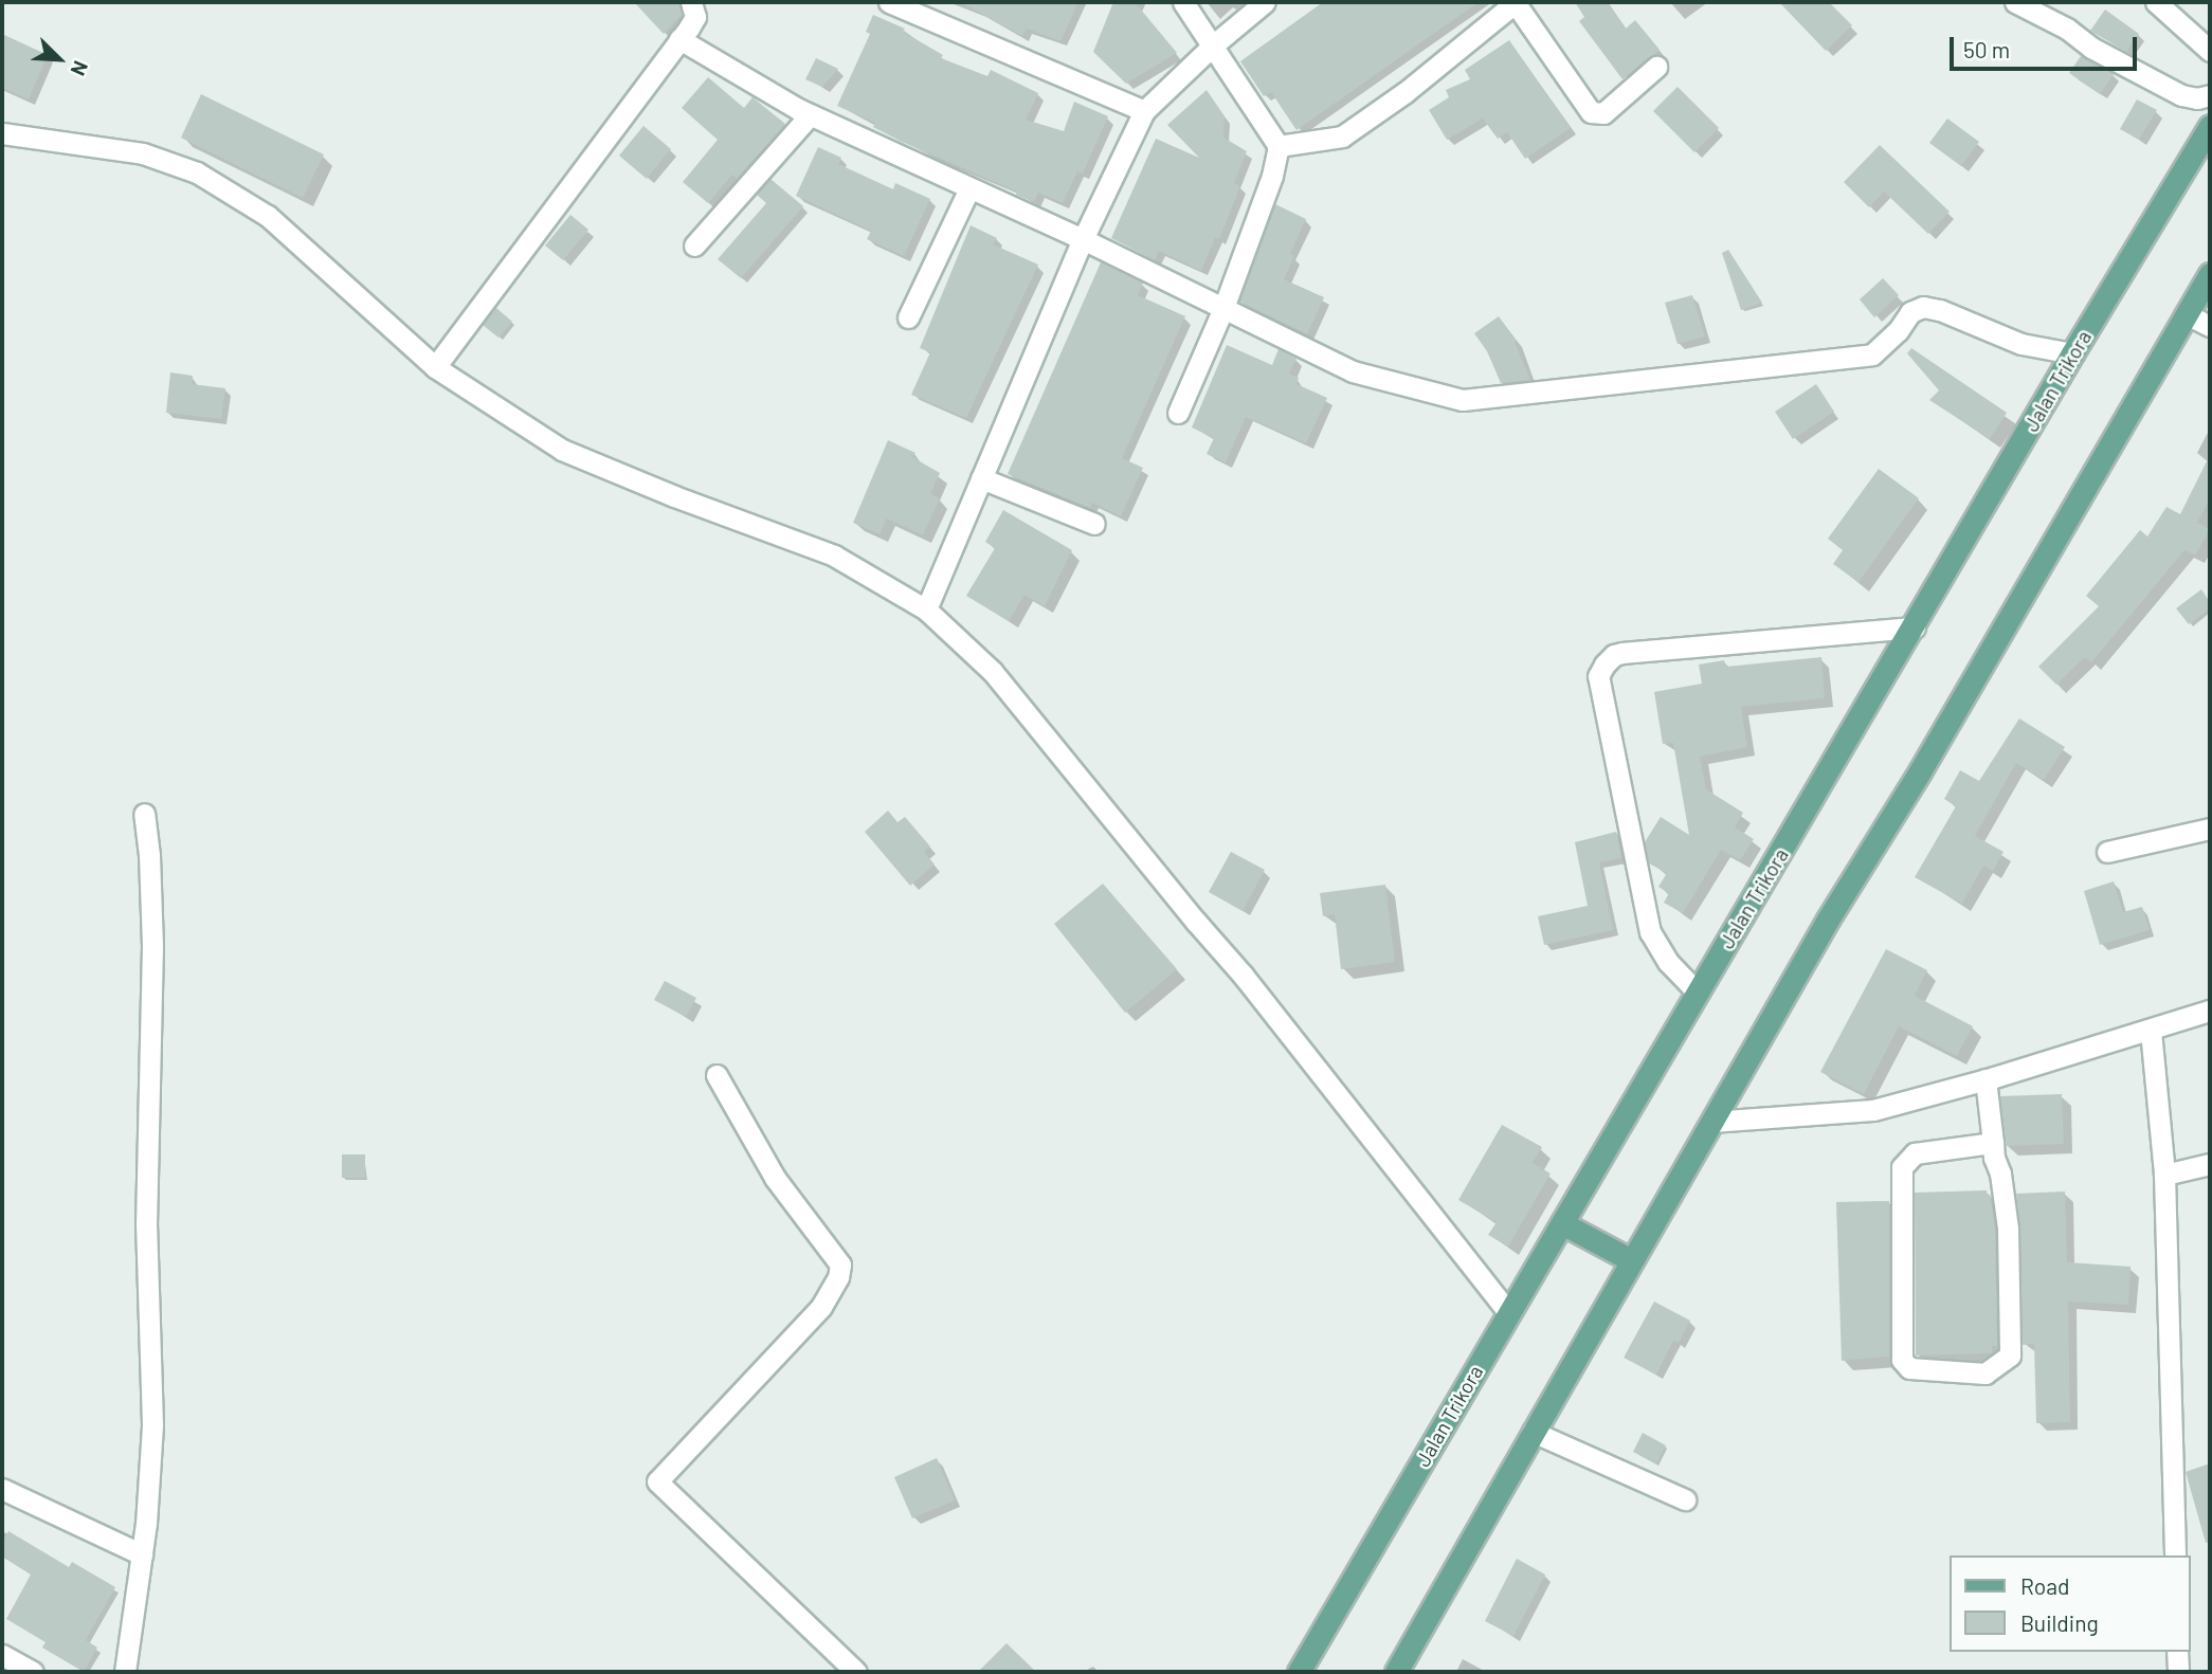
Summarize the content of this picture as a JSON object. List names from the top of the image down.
{
  "streets": {
    "main road": ["Jalan Trikora"]
  },
  "legend": ["Road", "Building"],
  "scale_bar": "50 m",
  "north": "bottom right"
}
